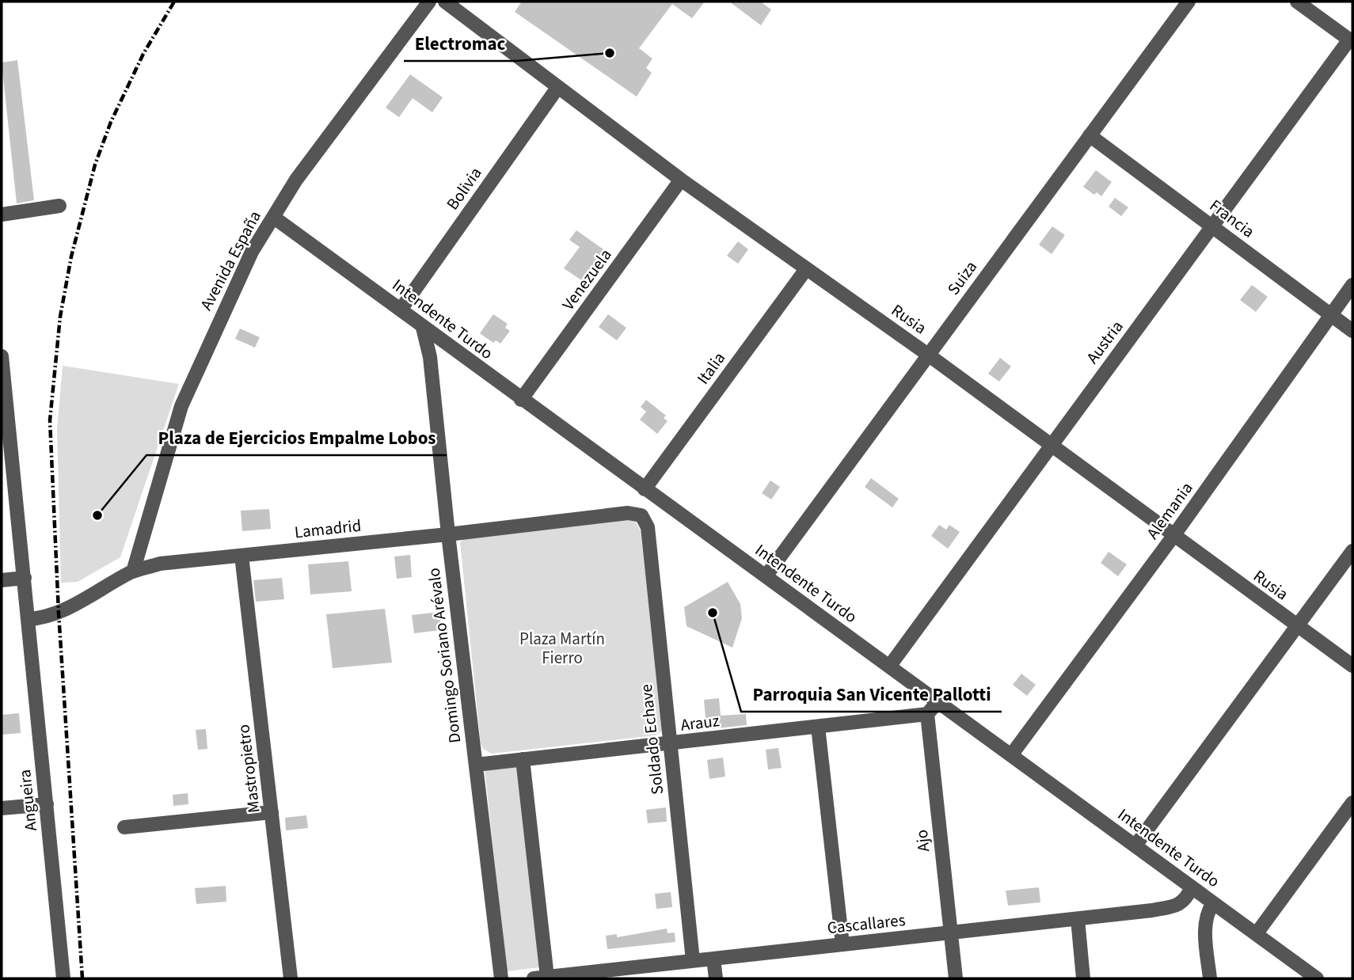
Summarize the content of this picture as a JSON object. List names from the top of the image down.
{
  "streets": {
    "street": [
      "Bolivia",
      "Francia",
      "Avenida España",
      "Suiza",
      "Venezuela",
      "Intendente Turdo",
      "Rusia",
      "Austria",
      "Italia",
      "Alemania",
      "Lamadrid",
      "Domingo Soriano Arévalo",
      "Arauz",
      "Soldado Echave",
      "Mastropietro",
      "Angueira",
      "Ajo",
      "Cascallares"
    ]
  },
  "crossings": [
    ["Bolivia", "Intendente Turdo"],
    ["Bolivia", "Rusia"],
    ["Francia", "Suiza"],
    ["Francia", "Austria"],
    ["Francia", "Alemania"],
    ["Avenida España", "Intendente Turdo"],
    ["Avenida España", "Lamadrid"],
    ["Suiza", "Intendente Turdo"],
    ["Suiza", "Rusia"],
    ["Venezuela", "Intendente Turdo"],
    ["Venezuela", "Rusia"],
    ["Intendente Turdo", "Austria"],
    ["Intendente Turdo", "Italia"],
    ["Intendente Turdo", "Alemania"],
    ["Intendente Turdo", "Domingo Soriano Arévalo"],
    ["Intendente Turdo", "Cascallares"],
    ["Rusia", "Austria"],
    ["Rusia", "Italia"],
    ["Rusia", "Alemania"],
    ["Italia", "Lamadrid"],
    ["Italia", "Soldado Echave"],
    ["Lamadrid", "Domingo Soriano Arévalo"],
    ["Lamadrid", "Soldado Echave"],
    ["Lamadrid", "Mastropietro"],
    ["Lamadrid", "Angueira"],
    ["Domingo Soriano Arévalo", "Arauz"],
    ["Arauz", "Soldado Echave"],
    ["Arauz", "Ajo"],
    ["Soldado Echave", "Cascallares"],
    ["Ajo", "Cascallares"]
  ],
  "parks": ["Plaza Martín Fierro"],
  "places": ["Electromac", "Plaza de Ejercicios Empalme Lobos", "Parroquia San Vicente Pallotti"]
}
